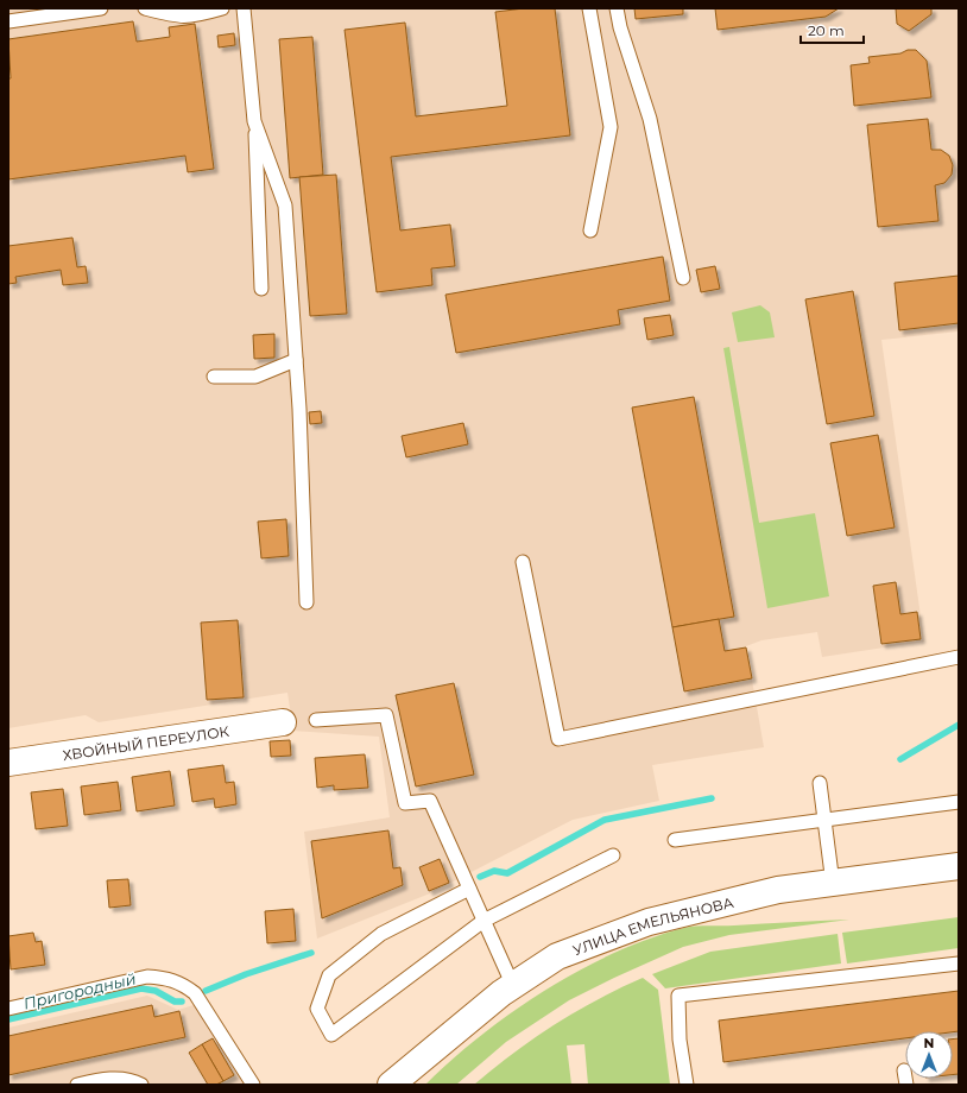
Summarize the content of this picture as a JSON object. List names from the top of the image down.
{
  "streets": {
    "main road": ["ХВОЙНЫЙ ПЕРЕУЛОК", "УЛИЦА ЕМЕЛЬЯНОВА"]
  },
  "water": ["Пригородный"],
  "scale_bar": "20 m",
  "north": "top"
}
